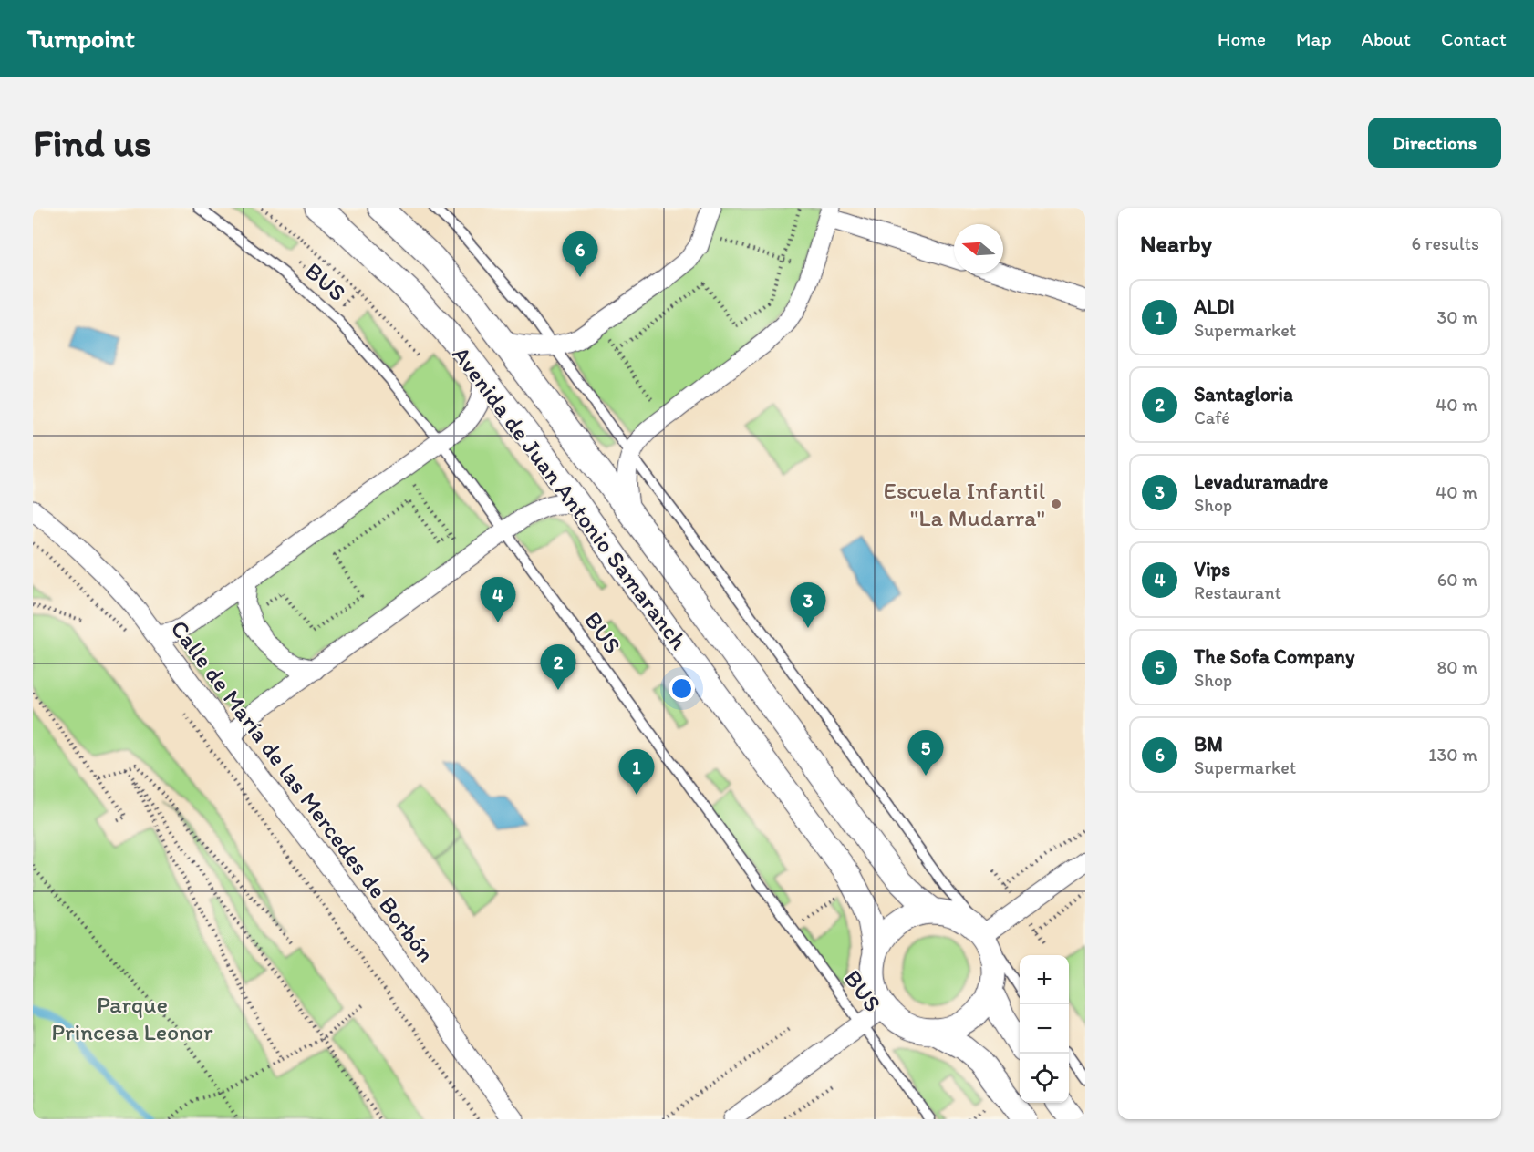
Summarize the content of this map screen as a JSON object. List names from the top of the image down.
{
  "streets": {
    "street": ["Avenida de Juan Antonio Samaranch", "Calle de María de las Mercedes de Borbón"],
    "lane": ["BUS"]
  },
  "parks": ["Parque Princesa Leonor"],
  "places": ["Escuela Infantil \"La Mudarra\""],
  "north": "left",
  "page": {
    "header": "Turnpoint",
    "nav": [
      "Home",
      "Map",
      "About",
      "Contact"
    ],
    "buttons": "Directions",
    "title": "Find us",
    "heading": ["Nearby", "6 results"],
    "pins": [
      "6",
      "4",
      "3",
      "2",
      "5",
      "1"
    ],
    "list": [
      {
        "mark": "1",
        "name": "ALDI",
        "note": "Supermarket",
        "value": "30 m"
      },
      {
        "mark": "2",
        "name": "Santagloria",
        "note": "Café",
        "value": "40 m"
      },
      {
        "mark": "3",
        "name": "Levaduramadre",
        "note": "Shop",
        "value": "40 m"
      },
      {
        "mark": "4",
        "name": "Vips",
        "note": "Restaurant",
        "value": "60 m"
      },
      {
        "mark": "5",
        "name": "The Sofa Company",
        "note": "Shop",
        "value": "80 m"
      },
      {
        "mark": "6",
        "name": "BM",
        "note": "Supermarket",
        "value": "130 m"
      }
    ],
    "map_buttons": ["+", "−"]
  }
}
